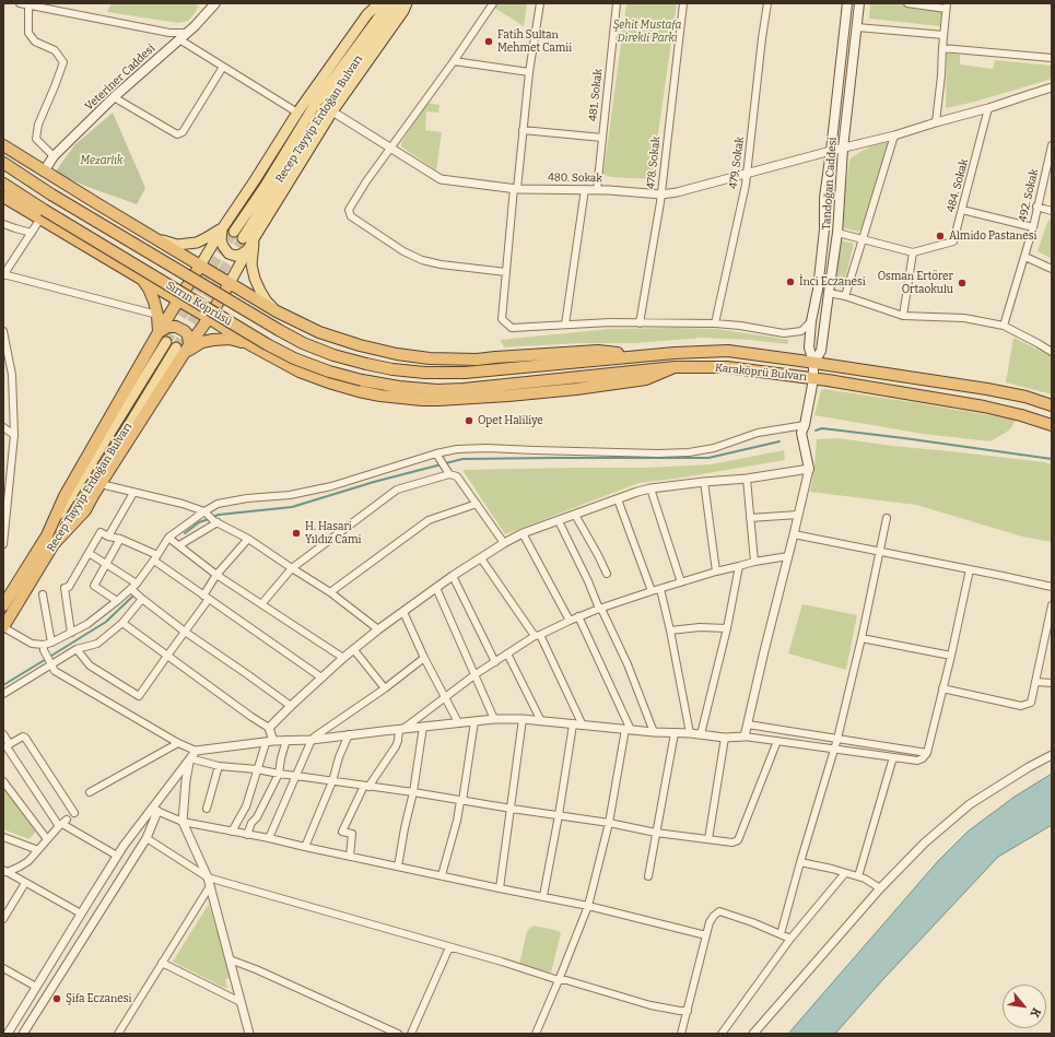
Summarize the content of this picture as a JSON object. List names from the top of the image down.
{
  "streets": {
    "highway": ["Recep Tayyip Erdoğan Bulvarı", "Sırrın Köprüsü", "Karaköprü Bulvarı"],
    "main road": ["Veteriner Caddesi", "Tandoğan Caddesi"],
    "street": [
      "481. Sokak",
      "478. Sokak",
      "479. Sokak",
      "480. Sokak",
      "484. Sokak",
      "492. Sokak"
    ]
  },
  "crossings": [
    ["481. Sokak", "480. Sokak"],
    ["478. Sokak", "480. Sokak"],
    ["479. Sokak", "480. Sokak"],
    ["480. Sokak", "Tandoğan Caddesi"],
    ["480. Sokak", "484. Sokak"],
    ["Tandoğan Caddesi", "Karaköprü Bulvarı"],
    ["Sırrın Köprüsü", "Karaköprü Bulvarı"]
  ],
  "parks": ["Şehit Mustafa Direkli Parkı", "Mezarlık"],
  "places": [
    "Fatih Sultan Mehmet Camii",
    "Almido Pastanesi",
    "İnci Eczanesi",
    "Osman Ertörer Ortaokulu",
    "Opet Haliliye",
    "H. Hasari Yıldız Cami",
    "Şifa Eczanesi"
  ],
  "north": "bottom right"
}
